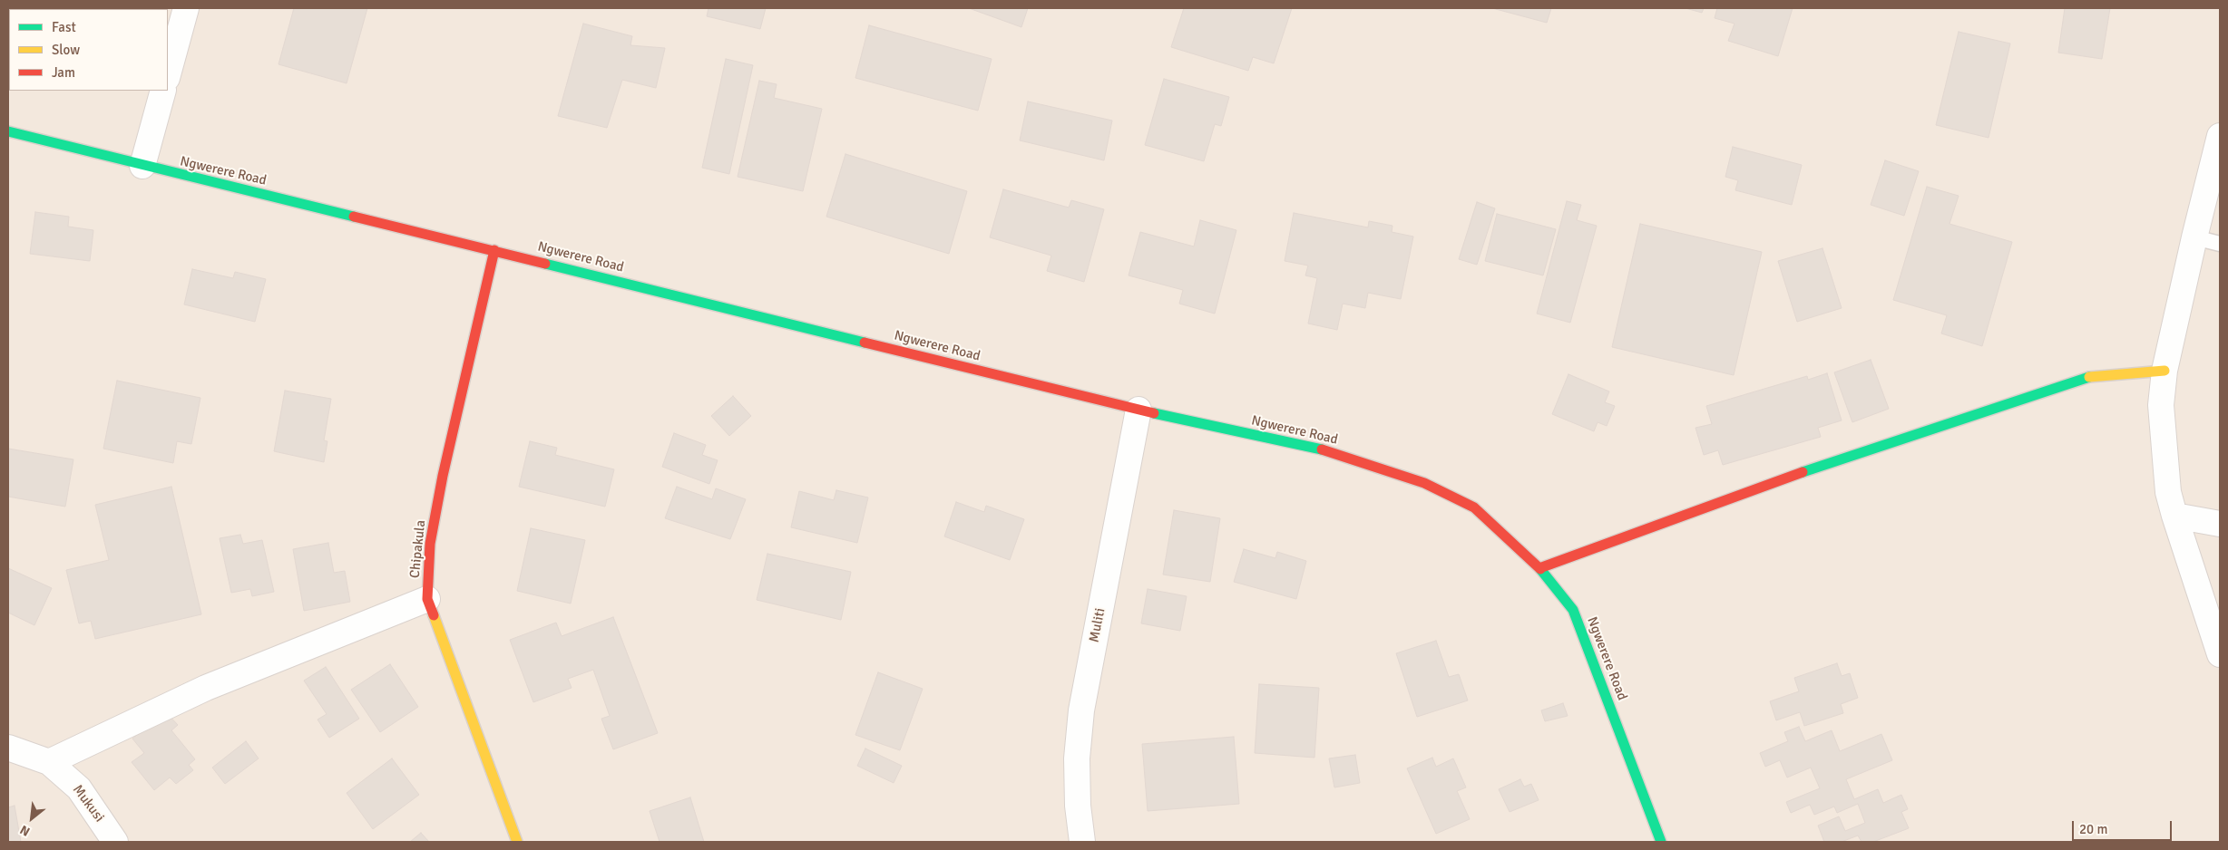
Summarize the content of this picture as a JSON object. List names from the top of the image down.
{
  "streets": {
    "street": [
      "Ngwerere Road",
      "Chipakula",
      "Muliti",
      "Mukusi"
    ]
  },
  "crossings": [
    ["Ngwerere Road", "Chipakula"],
    ["Ngwerere Road", "Muliti"]
  ],
  "legend": ["Fast", "Slow", "Jam"],
  "scale_bar": "20 m",
  "north": "bottom left"
}
